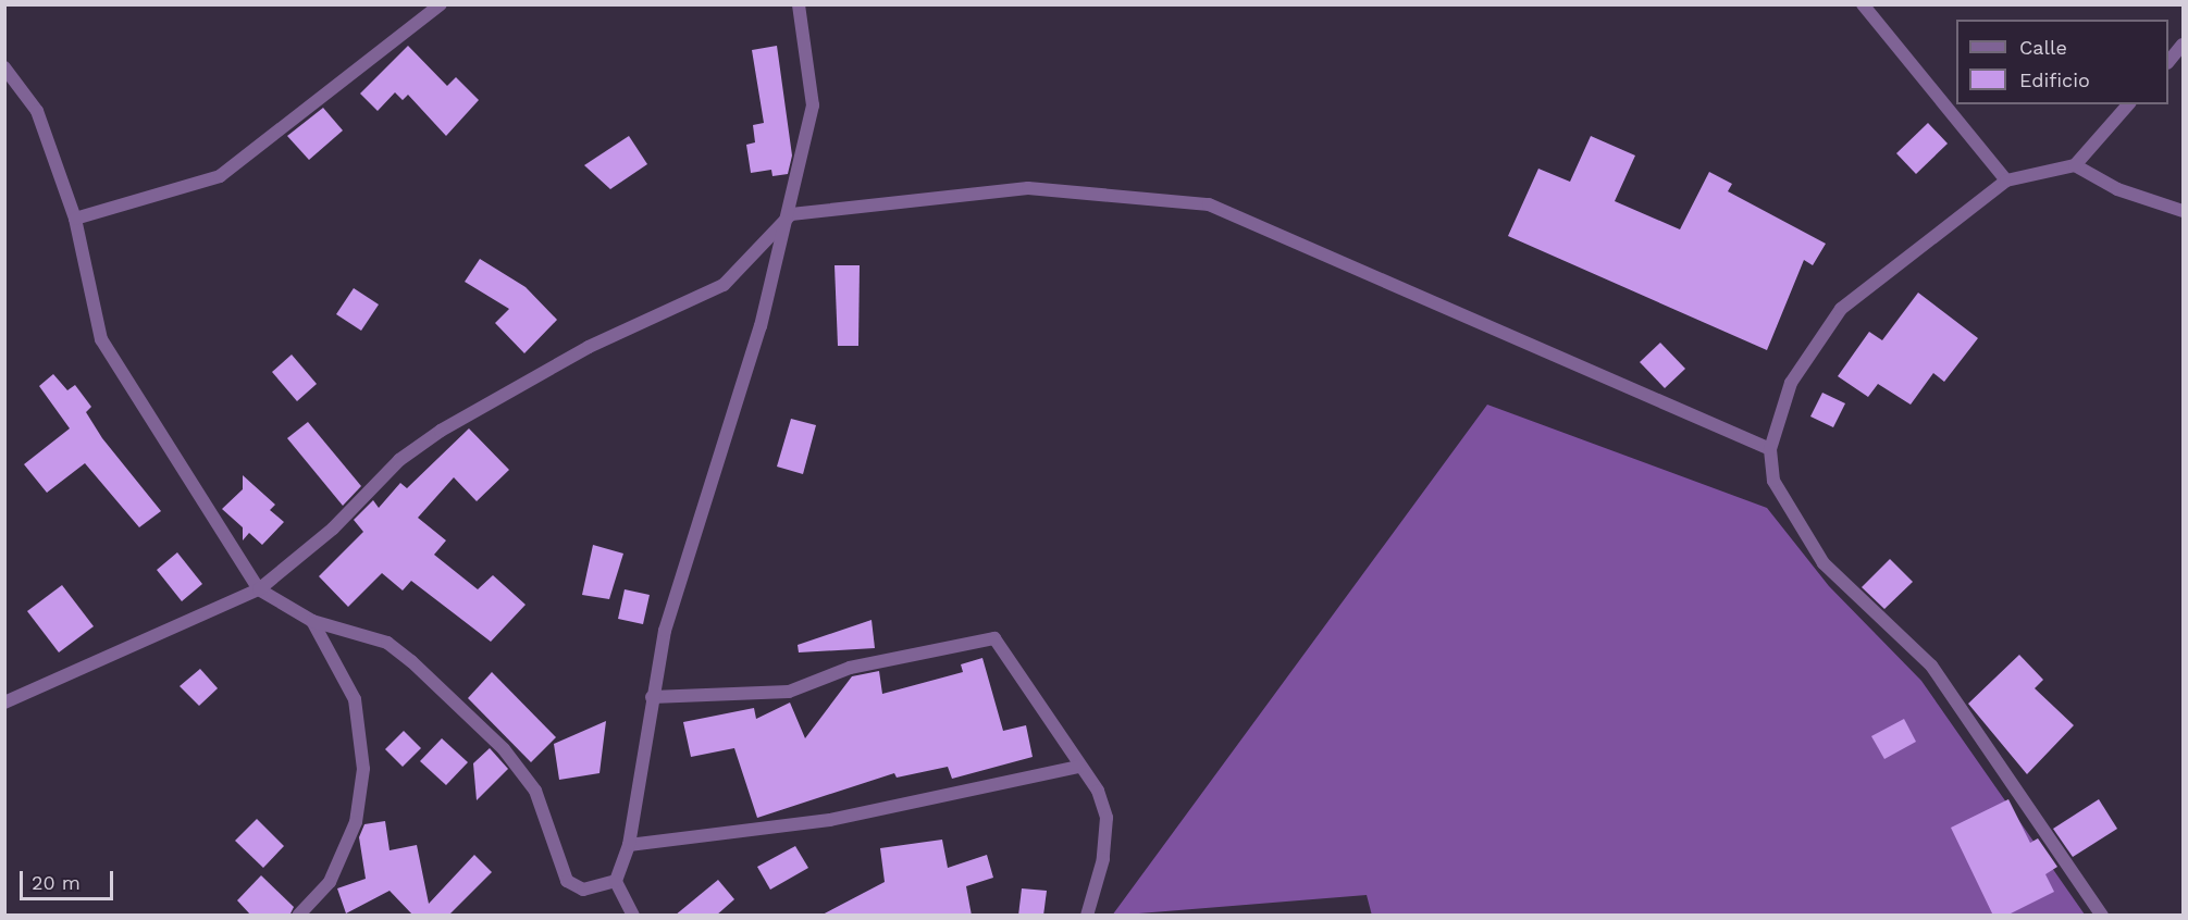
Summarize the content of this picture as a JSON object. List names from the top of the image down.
{
  "legend": ["Calle", "Edificio"],
  "scale_bar": "20 m"
}
